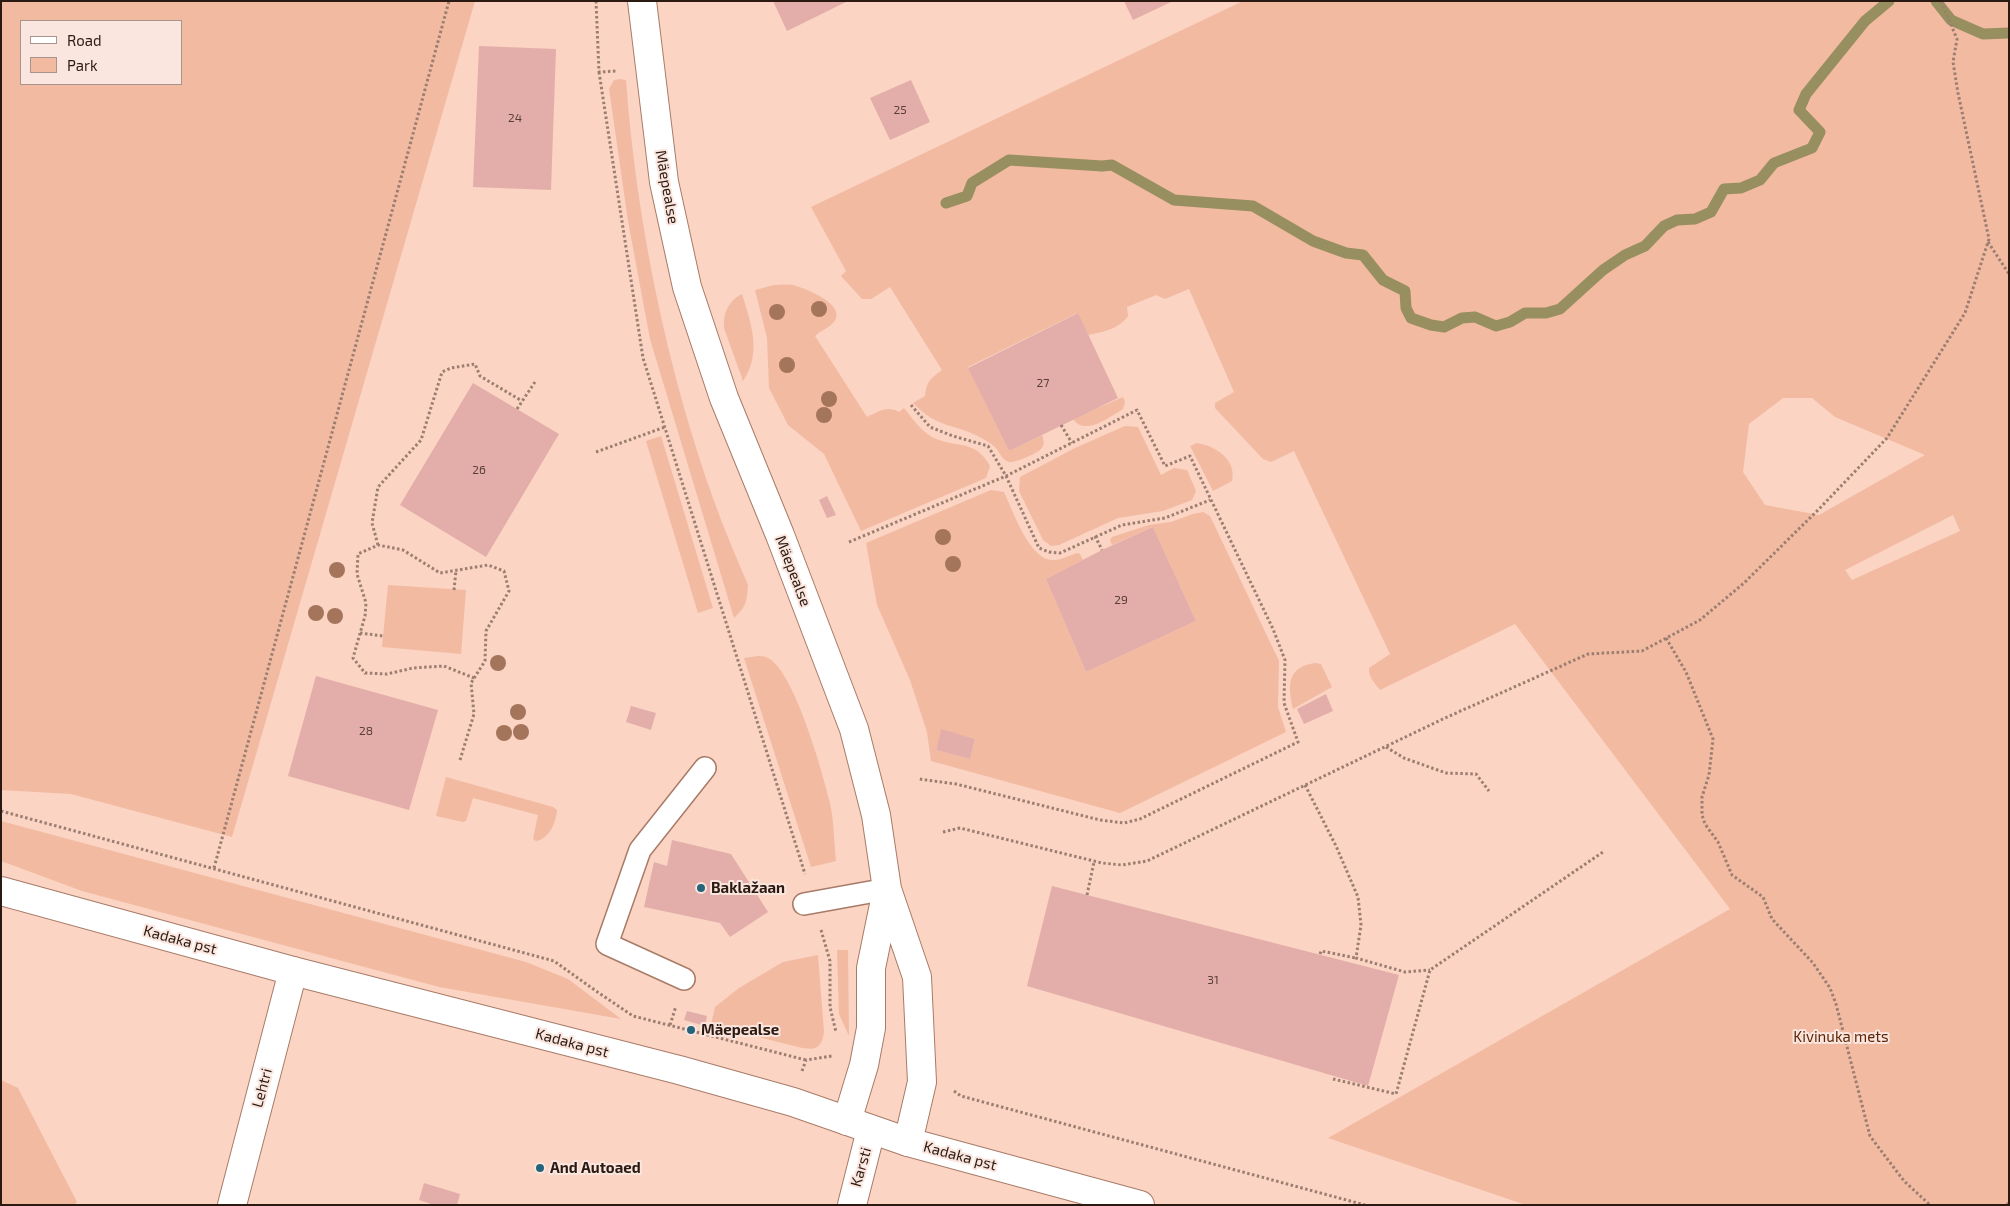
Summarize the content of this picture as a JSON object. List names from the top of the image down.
{
  "streets": {
    "street": [
      "Mäepealse",
      "Kadaka pst",
      "Lehtri",
      "Karsti"
    ]
  },
  "crossings": [
    ["Mäepealse", "Kadaka pst"],
    ["Mäepealse", "Karsti"],
    ["Kadaka pst", "Lehtri"],
    ["Kadaka pst", "Karsti"]
  ],
  "parks": ["Kivinuka mets"],
  "places": ["Baklažaan", "Mäepealse", "And Autoaed"],
  "house_numbers": [
    "25",
    "24",
    "27",
    "26",
    "29",
    "28",
    "31"
  ],
  "legend": ["Road", "Park"]
}
